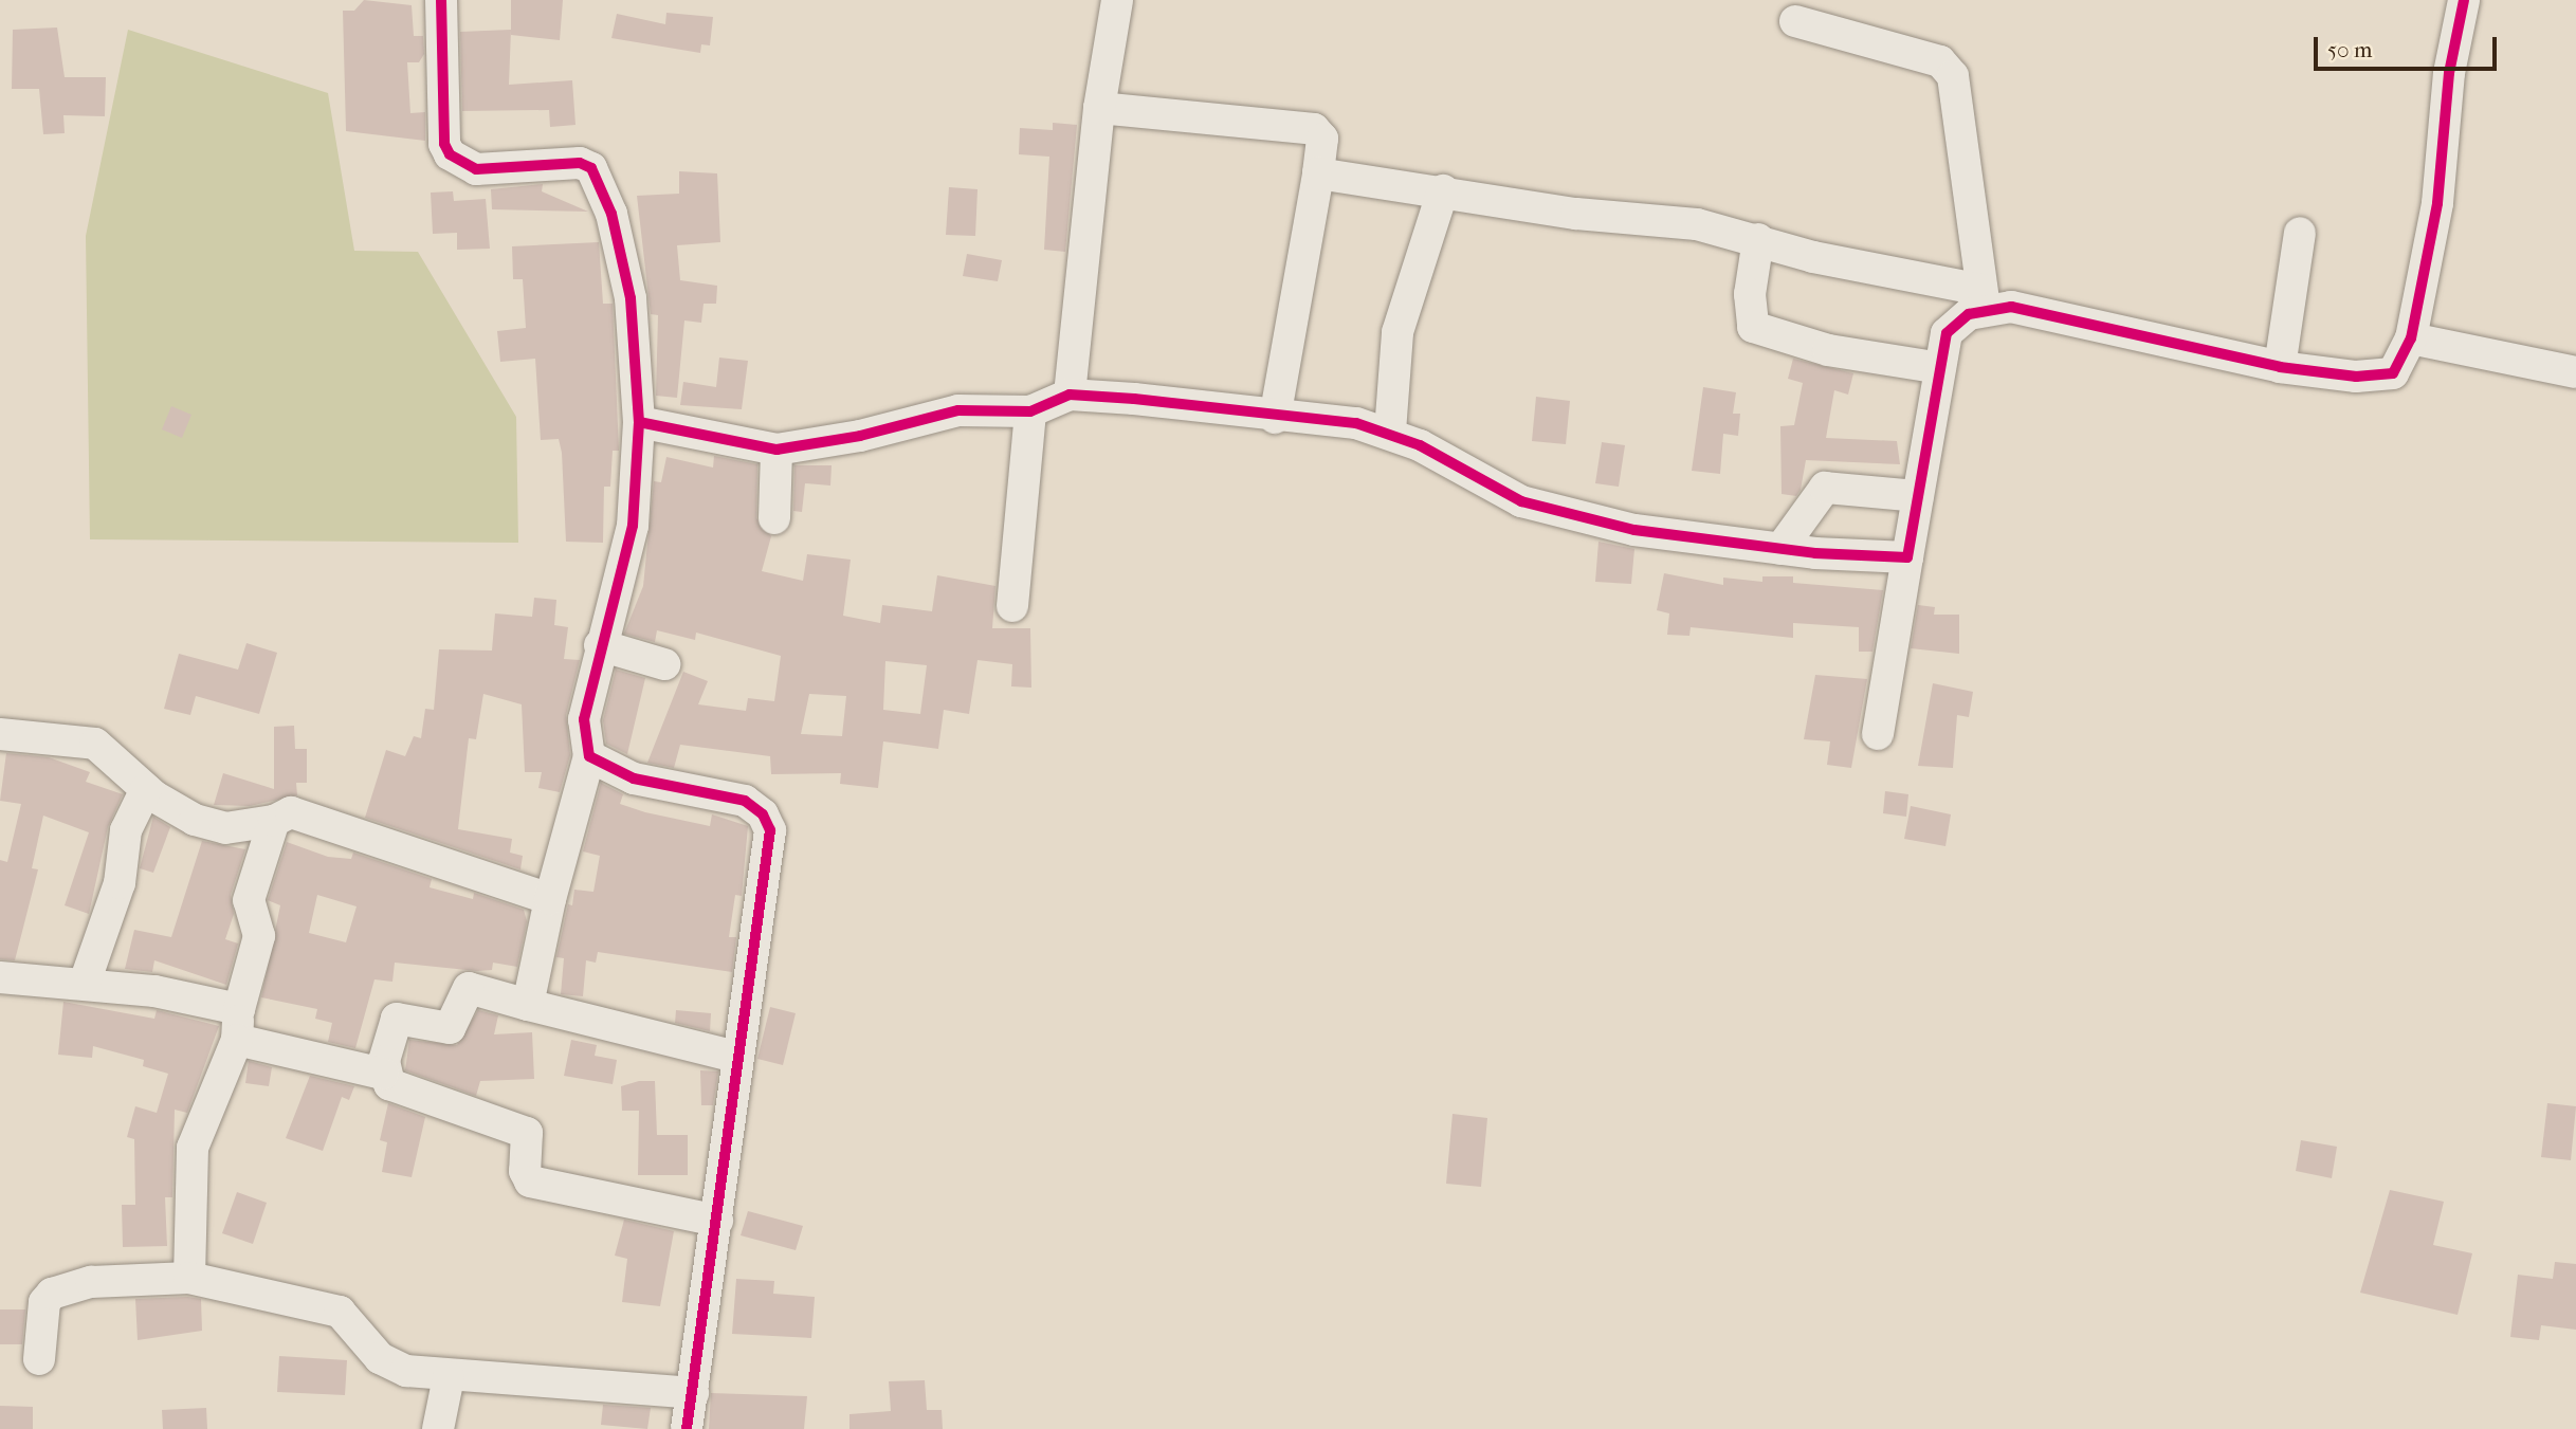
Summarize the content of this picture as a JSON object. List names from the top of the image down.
{
  "scale_bar": "50 m"
}
